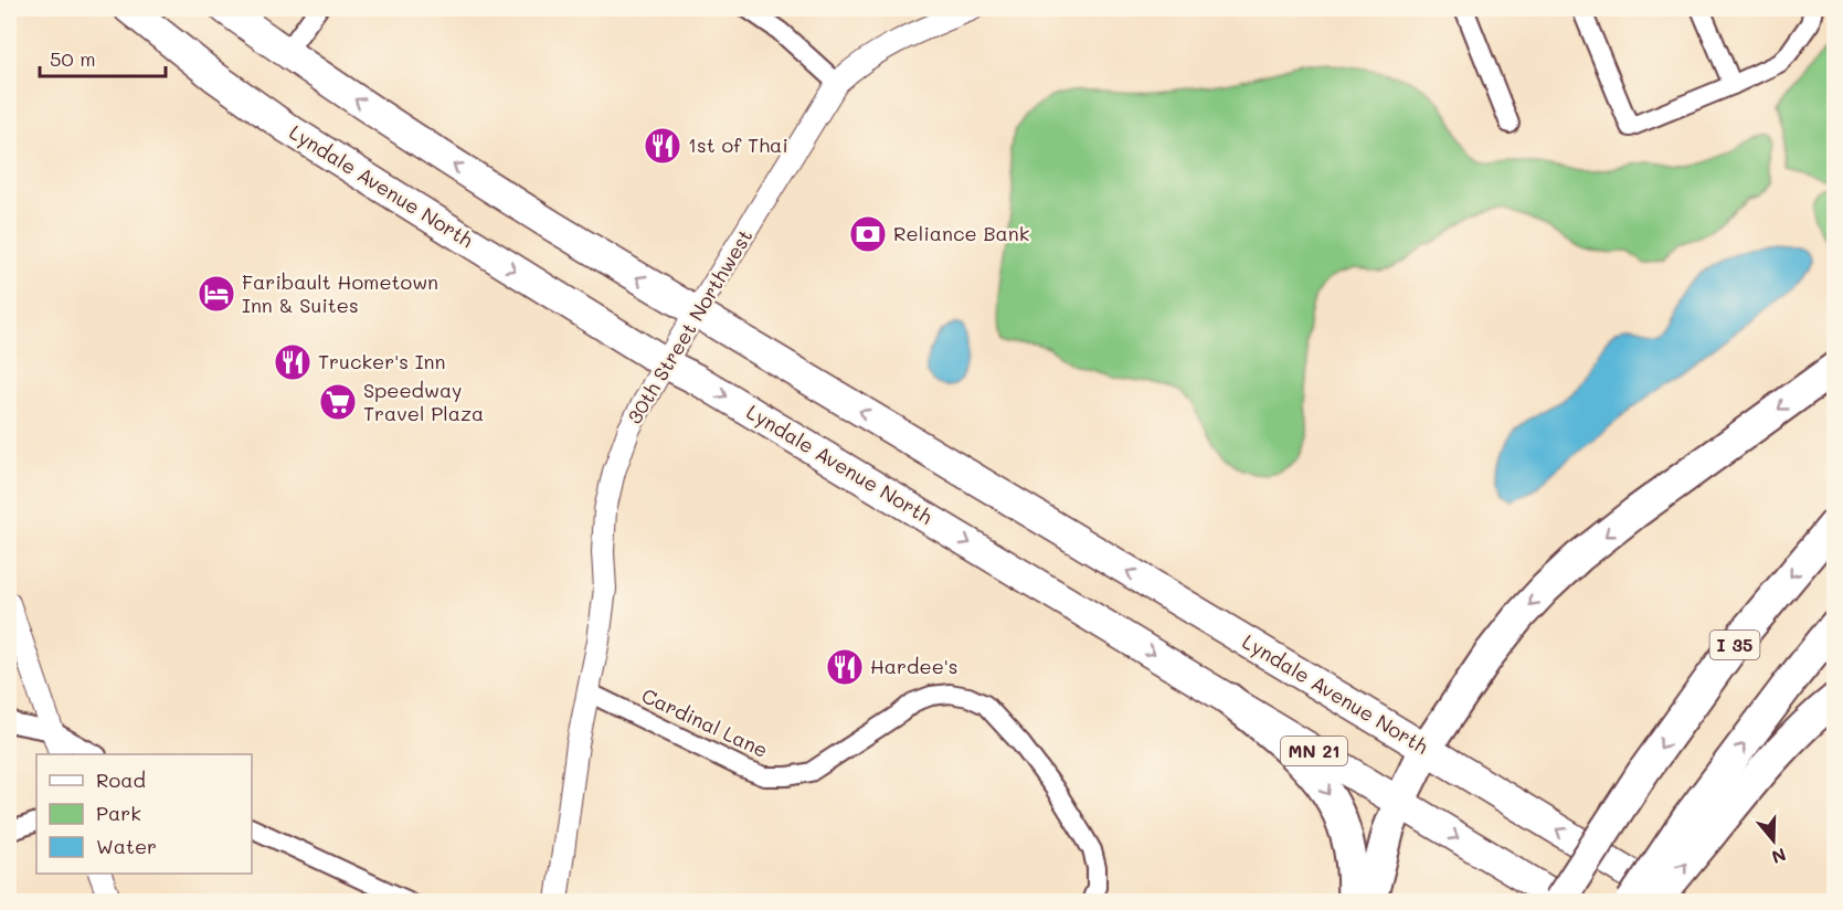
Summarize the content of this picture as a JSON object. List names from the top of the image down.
{
  "streets": {
    "highway": ["Lyndale Avenue North", "I 35", "MN 21"],
    "street": ["30th Street Northwest", "Cardinal Lane"]
  },
  "crossings": [
    ["Lyndale Avenue North", "30th Street Northwest"],
    ["Lyndale Avenue North", "I 35"],
    ["30th Street Northwest", "Cardinal Lane"]
  ],
  "places": {
    "restaurant": ["1st of Thai", "Trucker's Inn", "Hardee's"],
    "bank": ["Reliance Bank"],
    "hotel": ["Faribault Hometown Inn & Suites"],
    "supermarket": ["Speedway Travel Plaza"]
  },
  "legend": ["Road", "Park", "Water"],
  "scale_bar": "50 m",
  "north": "bottom"
}
